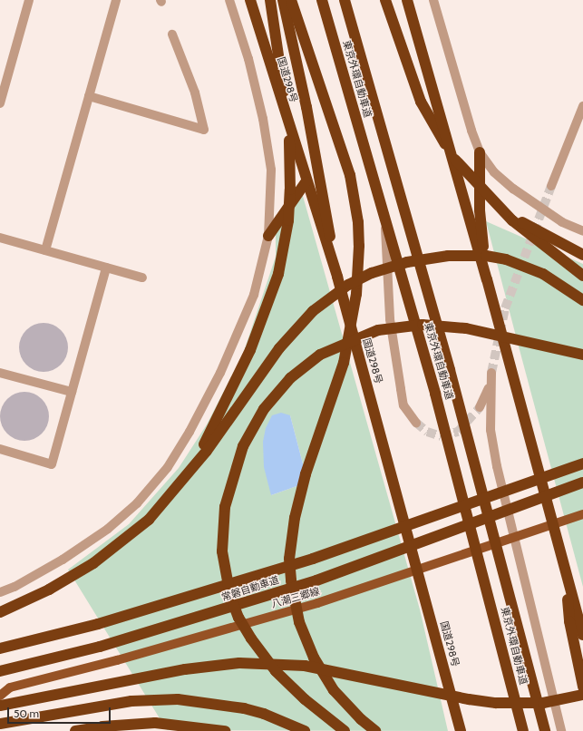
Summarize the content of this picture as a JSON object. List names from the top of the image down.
{
  "streets": {
    "highway": ["東京外環自動車道", "国道298号", "常磐自動車道"],
    "main road": ["八潮三郷線"]
  },
  "scale_bar": "50 m"
}
